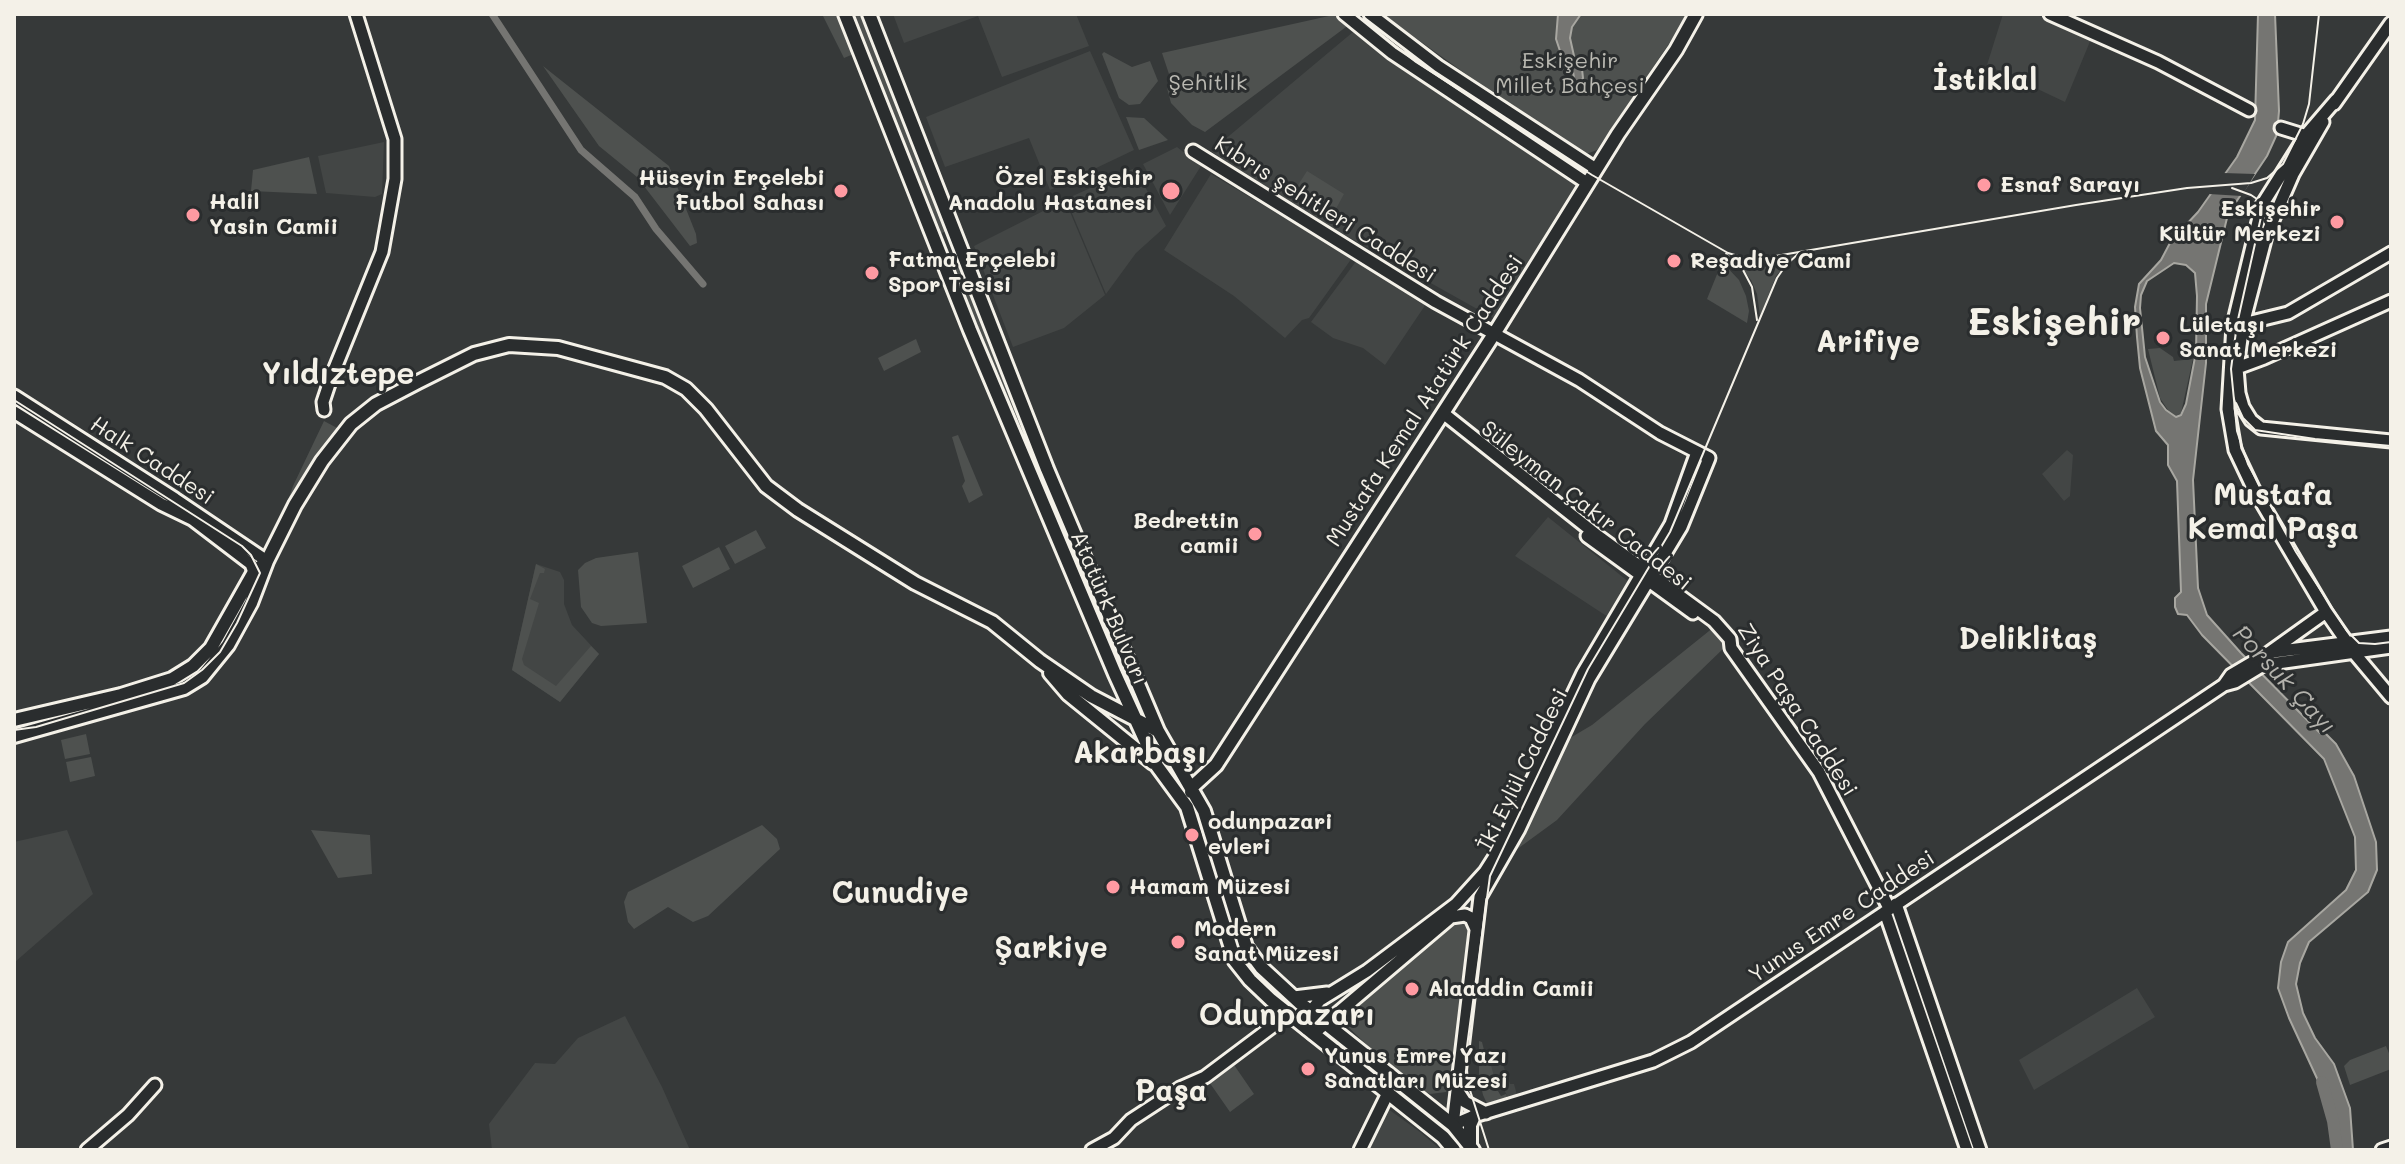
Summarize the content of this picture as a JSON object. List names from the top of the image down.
{
  "streets": {
    "main road": [
      "Kıbrıs şehitleri Caddesi",
      "Mustafa Kemal Atatürk Caddesi",
      "Halk Caddesi",
      "Süleyman Çakır Caddesi",
      "Atatürk Bulvarı",
      "Ziya Paşa Caddesi",
      "İki Eylül Caddesi",
      "Yunus Emre Caddesi"
    ]
  },
  "crossings": [
    ["Kıbrıs şehitleri Caddesi", "Mustafa Kemal Atatürk Caddesi"],
    ["Kıbrıs şehitleri Caddesi", "İki Eylül Caddesi"],
    ["Mustafa Kemal Atatürk Caddesi", "Süleyman Çakır Caddesi"],
    ["Mustafa Kemal Atatürk Caddesi", "Atatürk Bulvarı"],
    ["Süleyman Çakır Caddesi", "Ziya Paşa Caddesi"],
    ["Süleyman Çakır Caddesi", "İki Eylül Caddesi"],
    ["Atatürk Bulvarı", "İki Eylül Caddesi"],
    ["Atatürk Bulvarı", "Yunus Emre Caddesi"],
    ["Ziya Paşa Caddesi", "Yunus Emre Caddesi"],
    ["İki Eylül Caddesi", "Yunus Emre Caddesi"]
  ],
  "districts": [
    "İstiklal",
    "Eskişehir",
    "Arifiye",
    "Yıldıztepe",
    "Mustafa Kemal Paşa",
    "Deliklitaş",
    "Akarbaşı",
    "Cunudiye",
    "Şarkiye",
    "Odunpazarı",
    "Paşa"
  ],
  "water": ["Porsuk Çayı"],
  "parks": ["Eskişehir Millet Bahçesi", "Şehitlik"],
  "places": [
    "Esnaf Sarayı",
    "Hüseyin Erçelebi Futbol Sahası",
    "Özel Eskişehir Anadolu Hastanesi",
    "Halil Yasin Camii",
    "Eskişehir Kültür Merkezi",
    "Reşadiye Cami",
    "Fatma Erçelebi Spor Tesisi",
    "Lületaşı Sanat Merkezi",
    "Bedrettin camii",
    "odunpazari evleri",
    "Hamam Müzesi",
    "Modern Sanat Müzesi",
    "Alaaddin Camii",
    "Yunus Emre Yazı Sanatları Müzesi"
  ]
}
